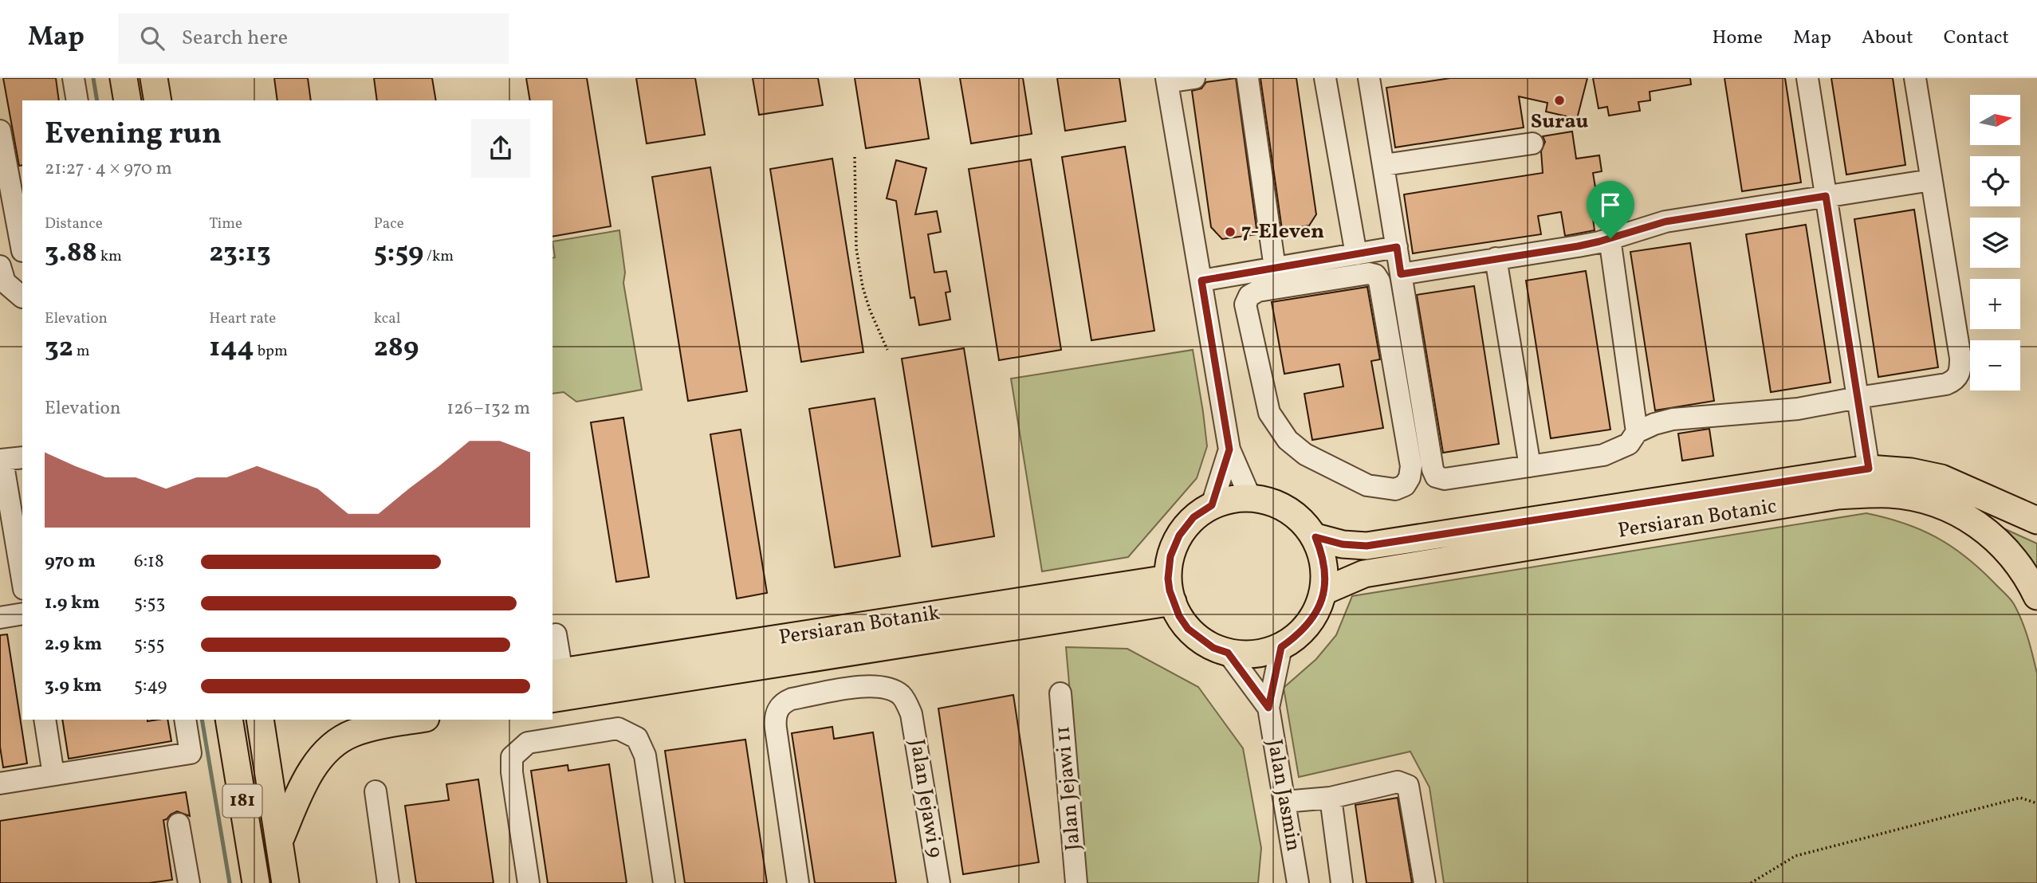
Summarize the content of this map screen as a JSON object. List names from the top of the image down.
{
  "streets": {
    "main road": ["Persiaran Botanic", "181"],
    "street": ["Jalan Jejawi 11", "Jalan Jasmin", "Jalan Jejawi 9"]
  },
  "crossings": [
    ["Persiaran Botanic", "Jalan Jasmin"]
  ],
  "places": ["Surau", "7-Eleven"],
  "north": "right",
  "page": {
    "header": "Map",
    "search": "Search here",
    "nav": [
      "Home",
      "Map",
      "About",
      "Contact"
    ],
    "map_buttons": ["+", "−"],
    "heading": ["Evening run", "21:27 · 4 × 970 m"],
    "stats": [
      ["Distance", "3.88 km"],
      ["Time", "23:13"],
      ["Pace", "5:59 /km"],
      ["Elevation", "32 m"],
      ["Heart rate", "144 bpm"],
      ["kcal", "289"]
    ],
    "chart": ["Elevation", "126–132 m"],
    "list": [
      {
        "name": "970 m",
        "note": "6:18"
      },
      {
        "name": "1.9 km",
        "note": "5:53"
      },
      {
        "name": "2.9 km",
        "note": "5:55"
      },
      {
        "name": "3.9 km",
        "note": "5:49"
      }
    ]
  }
}
